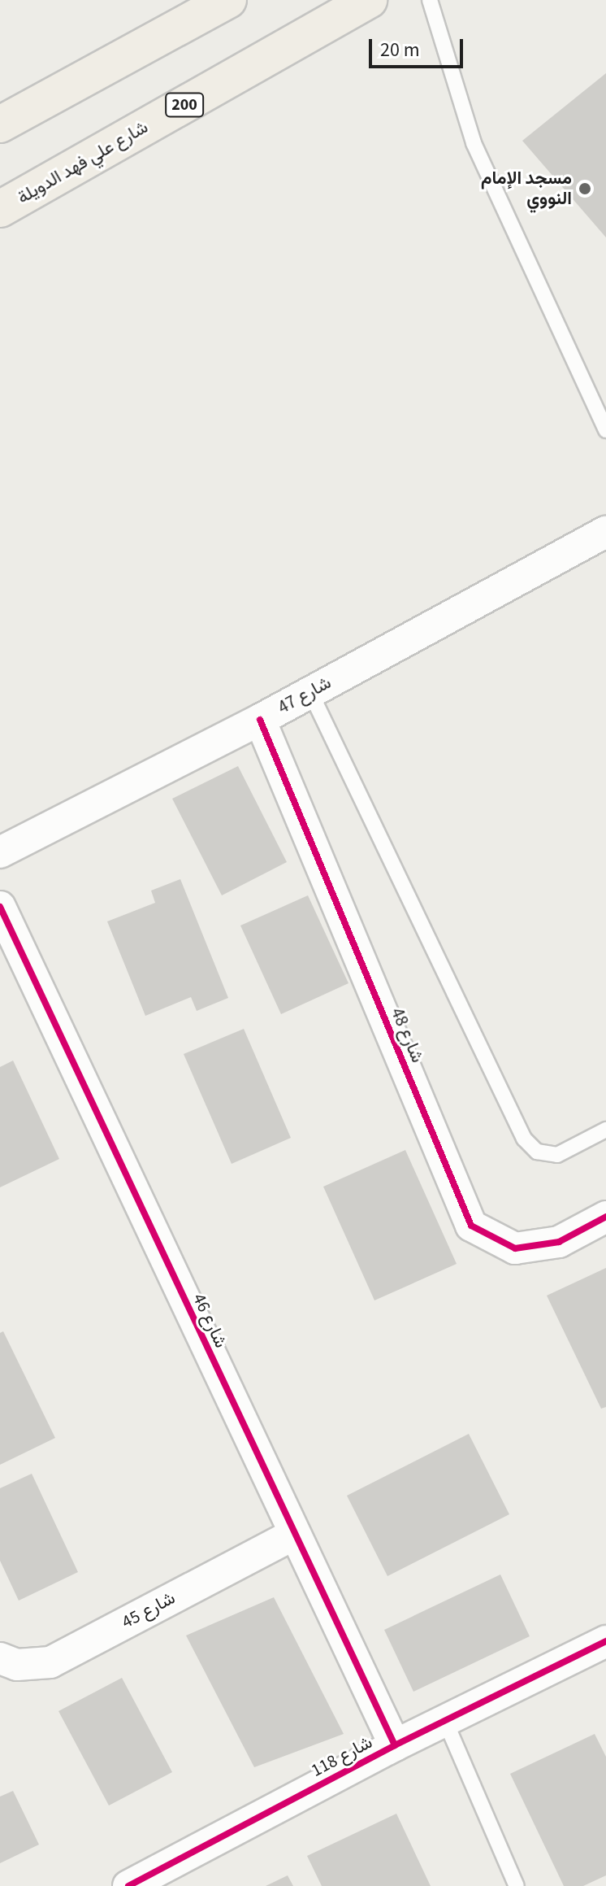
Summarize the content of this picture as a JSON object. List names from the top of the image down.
{
  "streets": {
    "main road": ["200", "شارع علي فهد الدويلة"],
    "street": [
      "شارع 47",
      "شارع 48",
      "شارع 46",
      "شارع 45",
      "شارع 118"
    ]
  },
  "crossings": [
    ["شارع 47", "شارع 48"],
    ["شارع 46", "شارع 45"],
    ["شارع 46", "شارع 118"]
  ],
  "places": ["مسجد الإمام النووي"],
  "scale_bar": "20 m"
}
